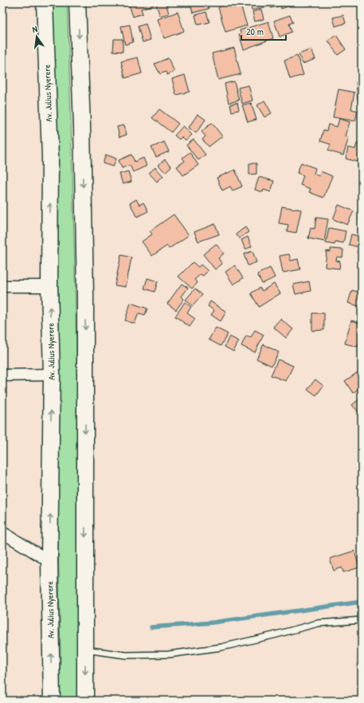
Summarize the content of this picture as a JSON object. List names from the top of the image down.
{
  "streets": {
    "main road": ["Av. Julius Nyerere"]
  },
  "scale_bar": "20 m",
  "north": "top"
}
